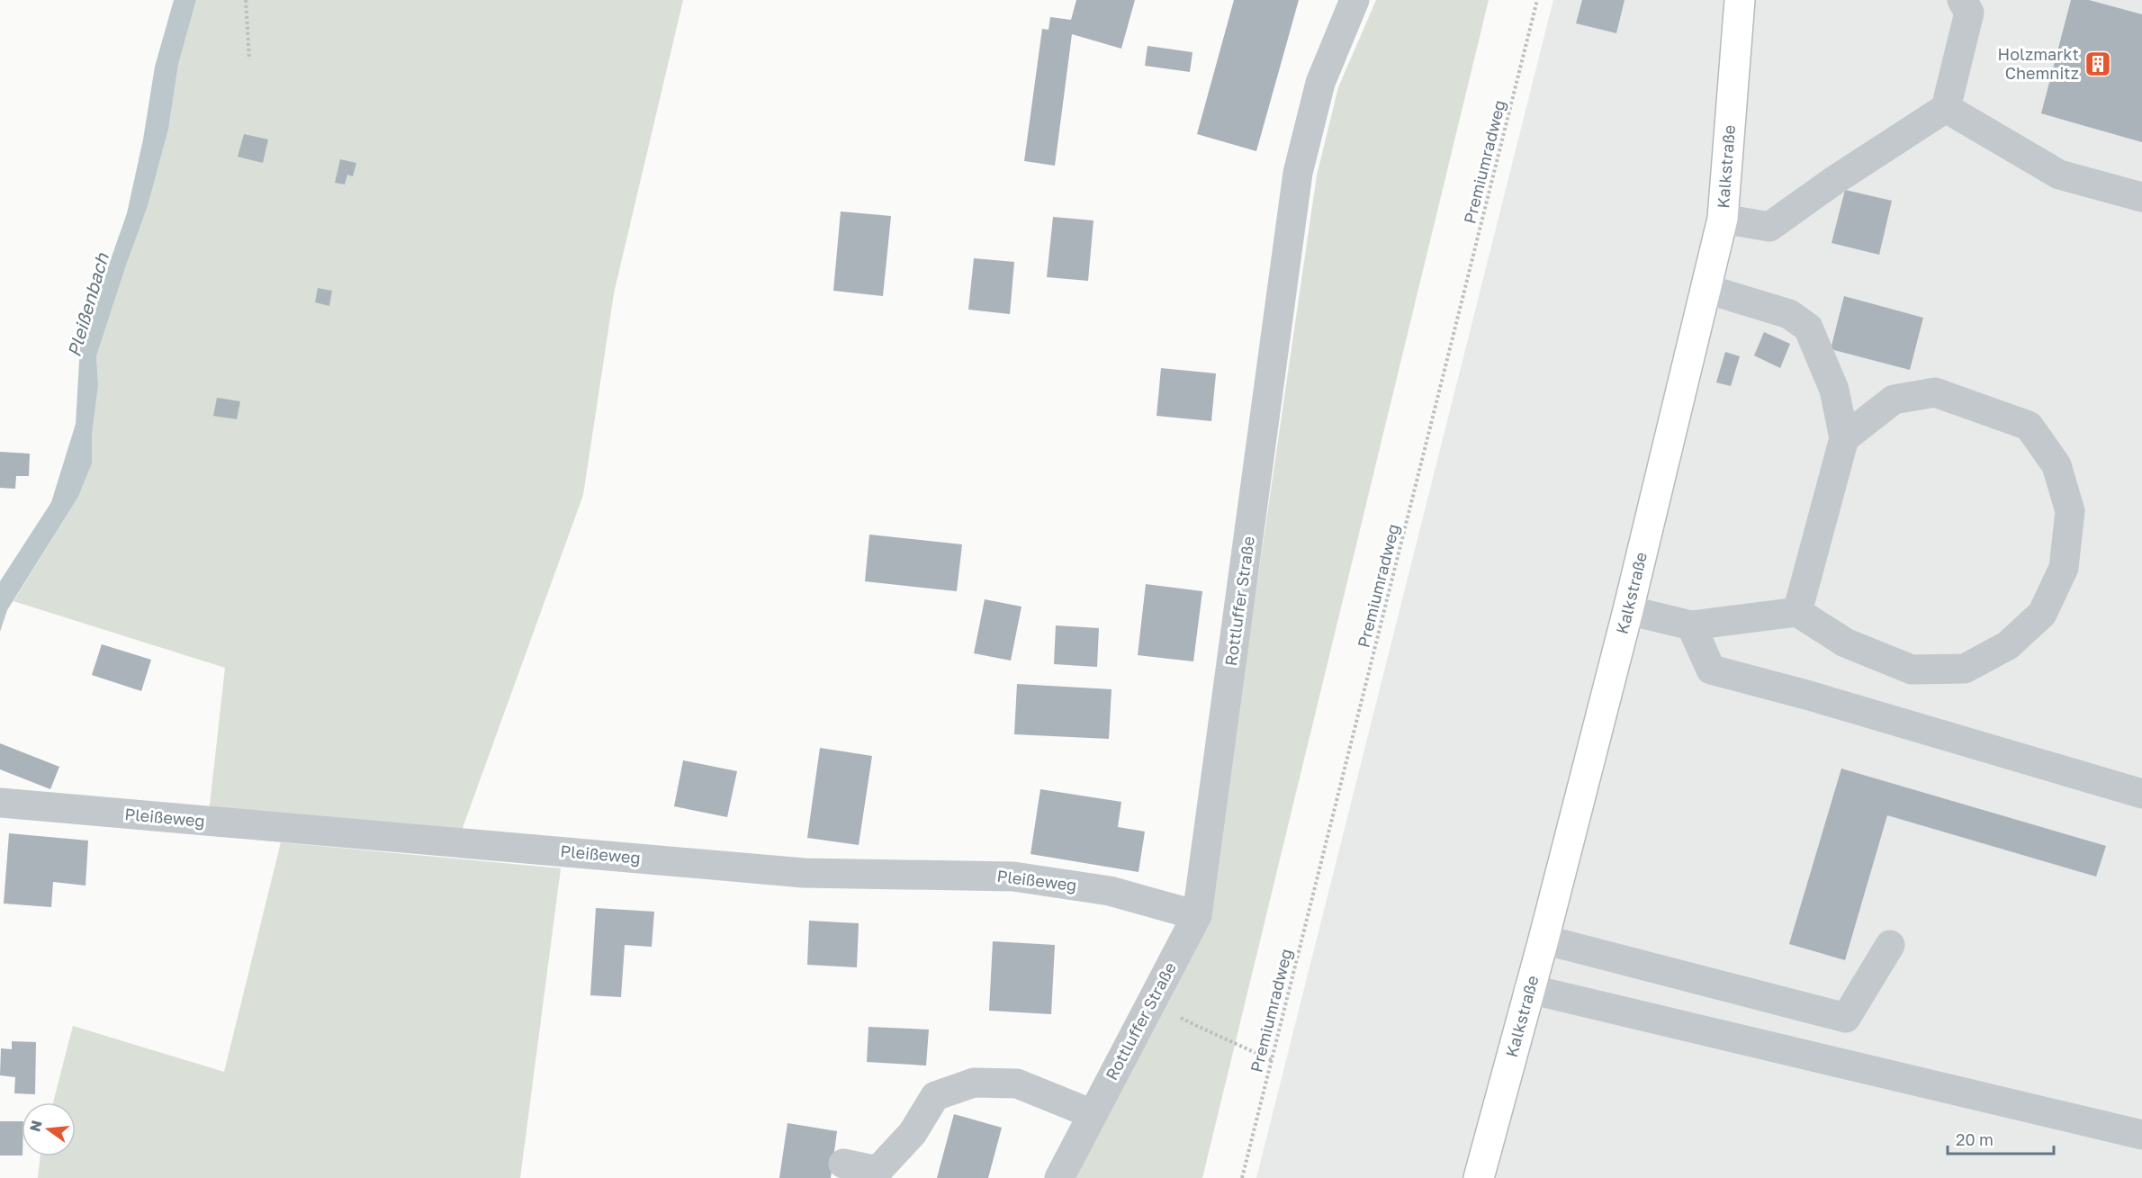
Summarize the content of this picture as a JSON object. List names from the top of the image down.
{
  "streets": {
    "main road": ["Kalkstraße"],
    "street": ["Rottluffer Straße", "Pleißeweg"],
    "path": ["Premiumradweg"]
  },
  "crossings": [
    ["Rottluffer Straße", "Pleißeweg"]
  ],
  "water": ["Pleißenbach"],
  "places": {
    "building": ["Holzmarkt Chemnitz"]
  },
  "scale_bar": "20 m",
  "north": "left"
}
